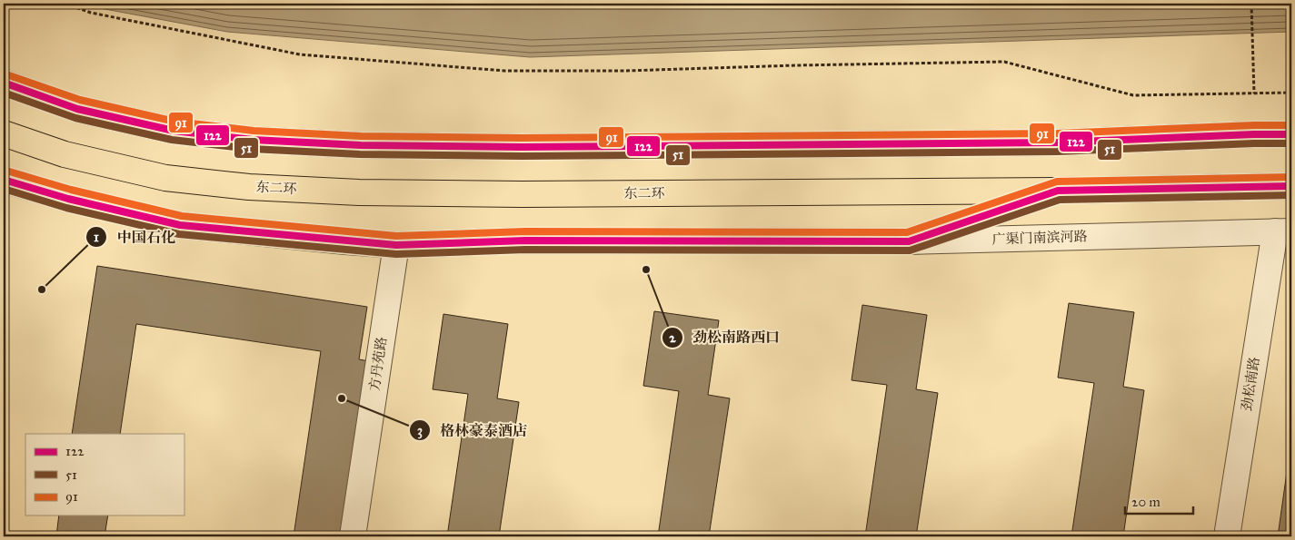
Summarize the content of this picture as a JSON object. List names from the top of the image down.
{
  "streets": {
    "highway": ["东二环"],
    "street": ["广渠门南滨河路", "方丹苑路", "劲松南路"]
  },
  "crossings": [
    ["广渠门南滨河路", "方丹苑路"],
    ["广渠门南滨河路", "劲松南路"]
  ],
  "places": ["劲松南路西口", "中国石化", "格林豪泰酒店"],
  "lines": ["transit line 91", "transit line 122", "transit line 51"],
  "legend": ["122", "51", "91"],
  "scale_bar": "20 m"
}
